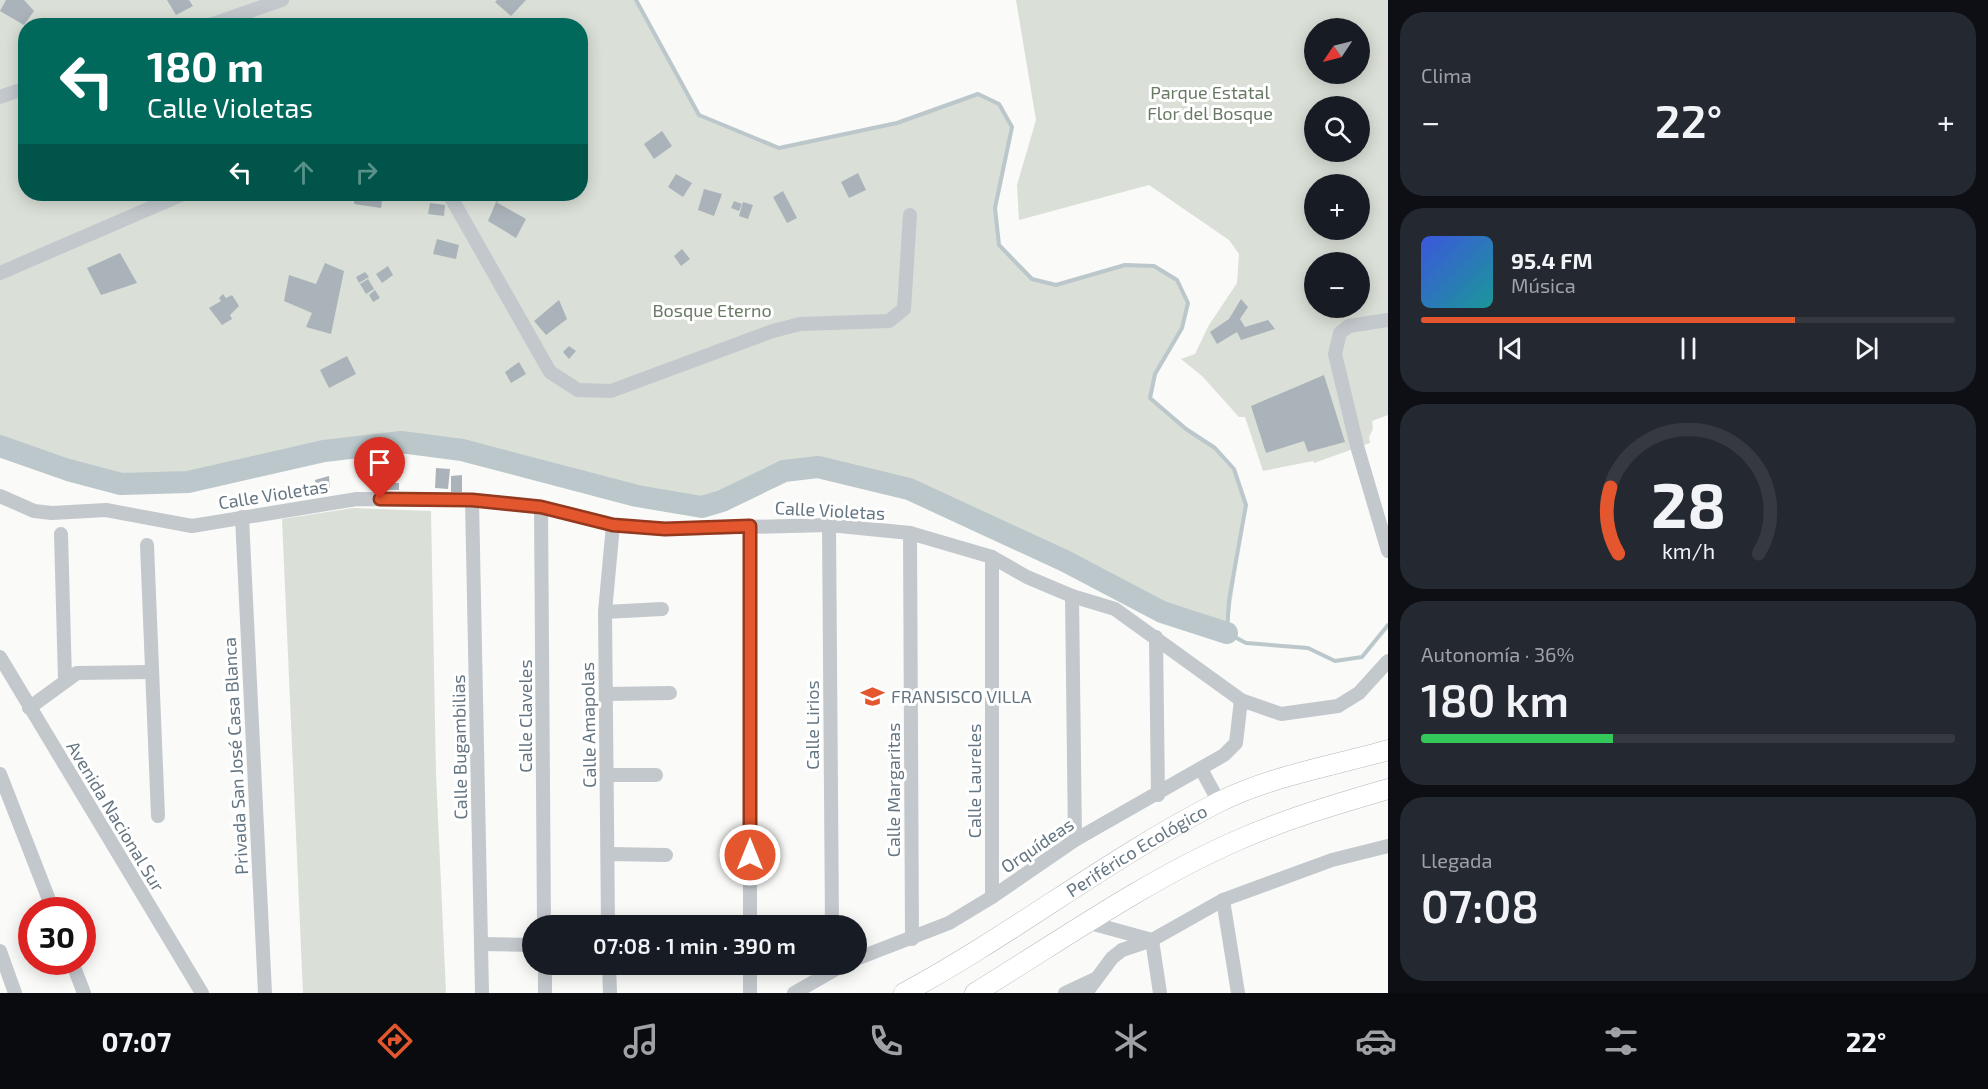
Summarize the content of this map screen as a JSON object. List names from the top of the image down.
{
  "streets": {
    "highway": ["Periférico Ecológico"],
    "street": [
      "Calle Violetas",
      "Calle Claveles",
      "Calle Amapolas",
      "Calle Lirios",
      "Calle Bugambilias",
      "Privada San José Casa Blanca",
      "Calle Laureles",
      "Calle Margaritas",
      "Avenida Nacional Sur",
      "Orquídeas"
    ]
  },
  "crossings": [
    ["Calle Violetas", "Calle Claveles"],
    ["Calle Violetas", "Calle Amapolas"],
    ["Calle Violetas", "Calle Lirios"],
    ["Calle Violetas", "Calle Bugambilias"],
    ["Calle Violetas", "Privada San José Casa Blanca"],
    ["Calle Violetas", "Calle Laureles"],
    ["Calle Violetas", "Calle Margaritas"],
    ["Calle Violetas", "Orquídeas"],
    ["Calle Laureles", "Orquídeas"],
    ["Calle Margaritas", "Orquídeas"]
  ],
  "parks": ["Parque Estatal Flor del Bosque", "Bosque Eterno"],
  "places": {
    "school or university": ["FRANSISCO VILLA"]
  },
  "north": "bottom left",
  "page": {
    "tile": [
      "Clima",
      ["Autonomía · 36%", "180 km"],
      ["Llegada", "07:08"]
    ],
    "map_buttons": ["+", "−"],
    "turn": ["180 m", "Calle Violetas"],
    "heat": ["−", "22°", "+"],
    "song": ["95.4 FM", "Música"],
    "limit": "30",
    "trip": "07:08 · 1 min · 390 m",
    "tabs": ["07:07", "22°"],
    "gauge": ["28", "km/h"]
  }
}
